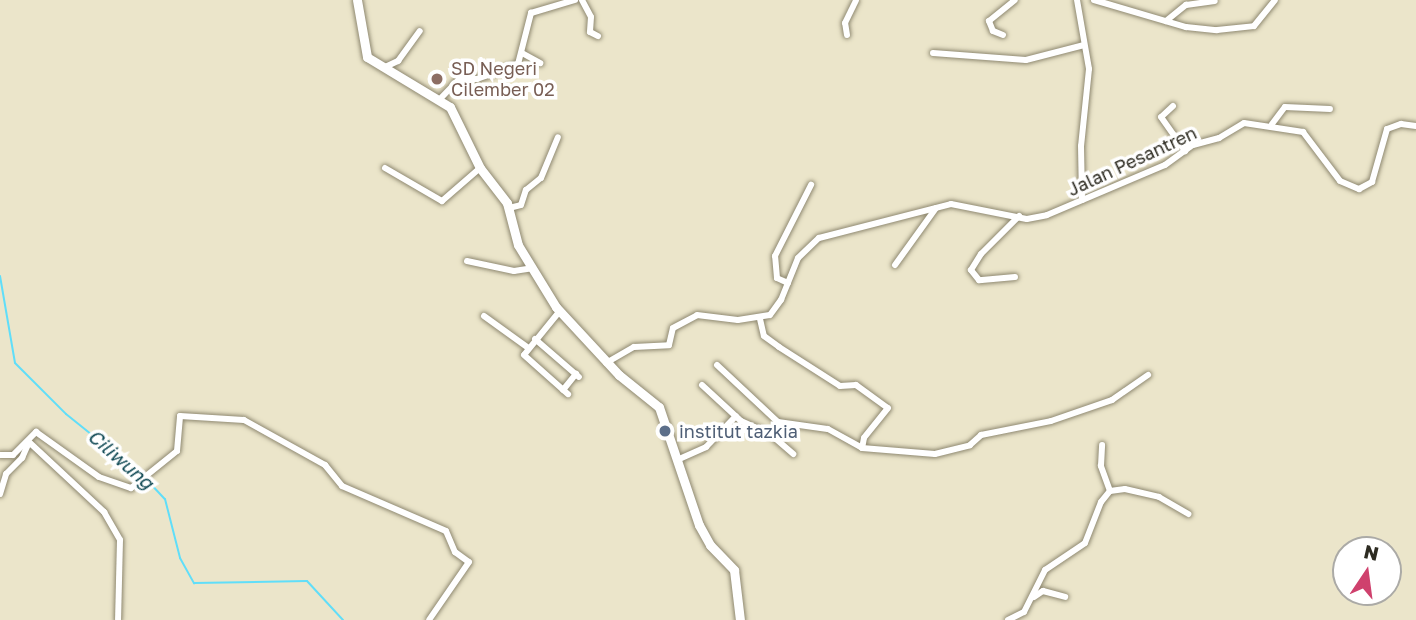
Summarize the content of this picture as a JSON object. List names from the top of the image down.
{
  "streets": {
    "street": ["Jalan Pesantren"]
  },
  "water": ["Ciliwung"],
  "places": ["SD Negeri Cilember 02", "institut tazkia"],
  "north": "top"
}
